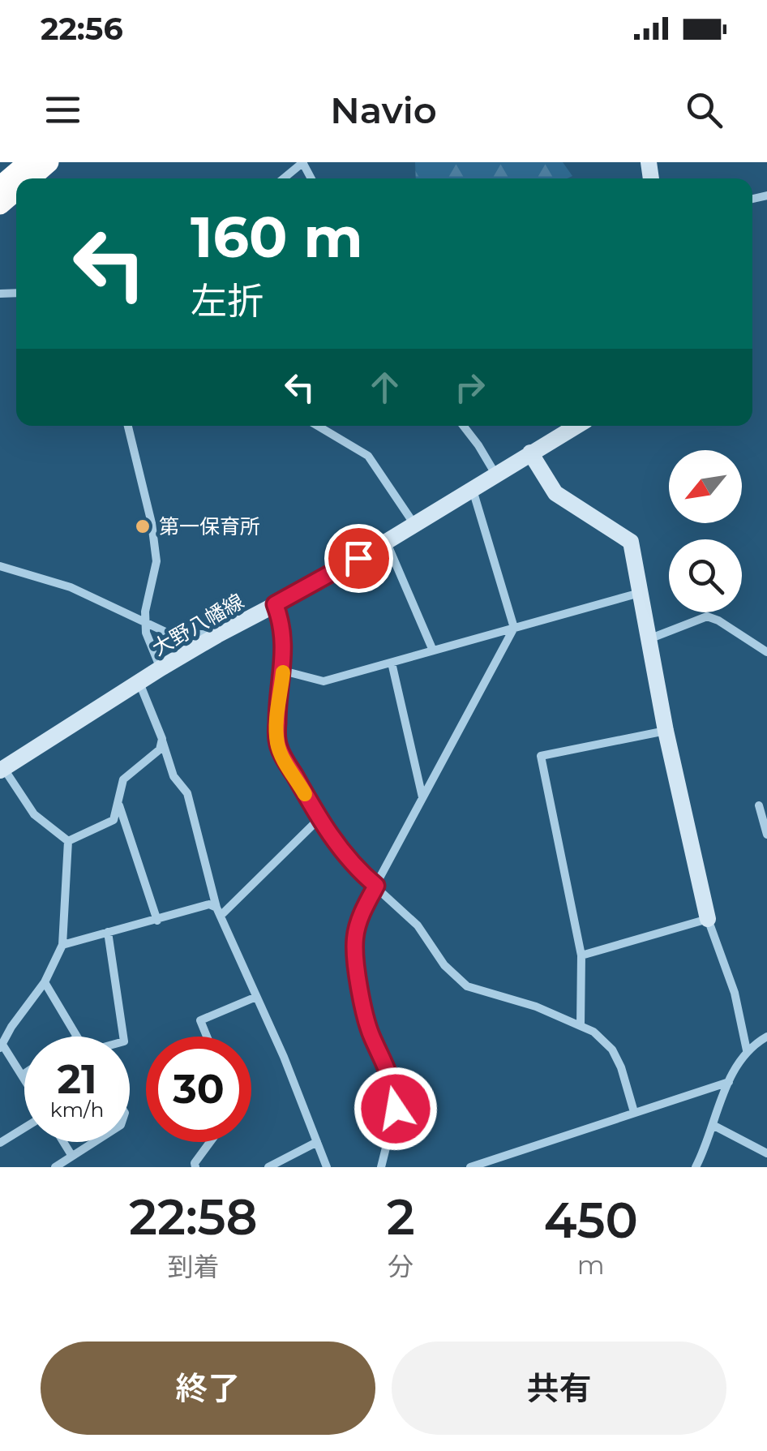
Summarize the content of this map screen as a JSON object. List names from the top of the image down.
{
  "streets": {
    "main road": ["大野八幡線"]
  },
  "places": ["第一保育所"],
  "north": "bottom left",
  "page": {
    "status": "22:56",
    "header": "Navio",
    "turn": ["160 m", "左折"],
    "speed": "21 km/h",
    "limit": "30",
    "eta": [
      "22:58",
      "到着",
      "2",
      "分",
      "450",
      "m"
    ],
    "buttons": ["終了", "共有"]
  }
}
